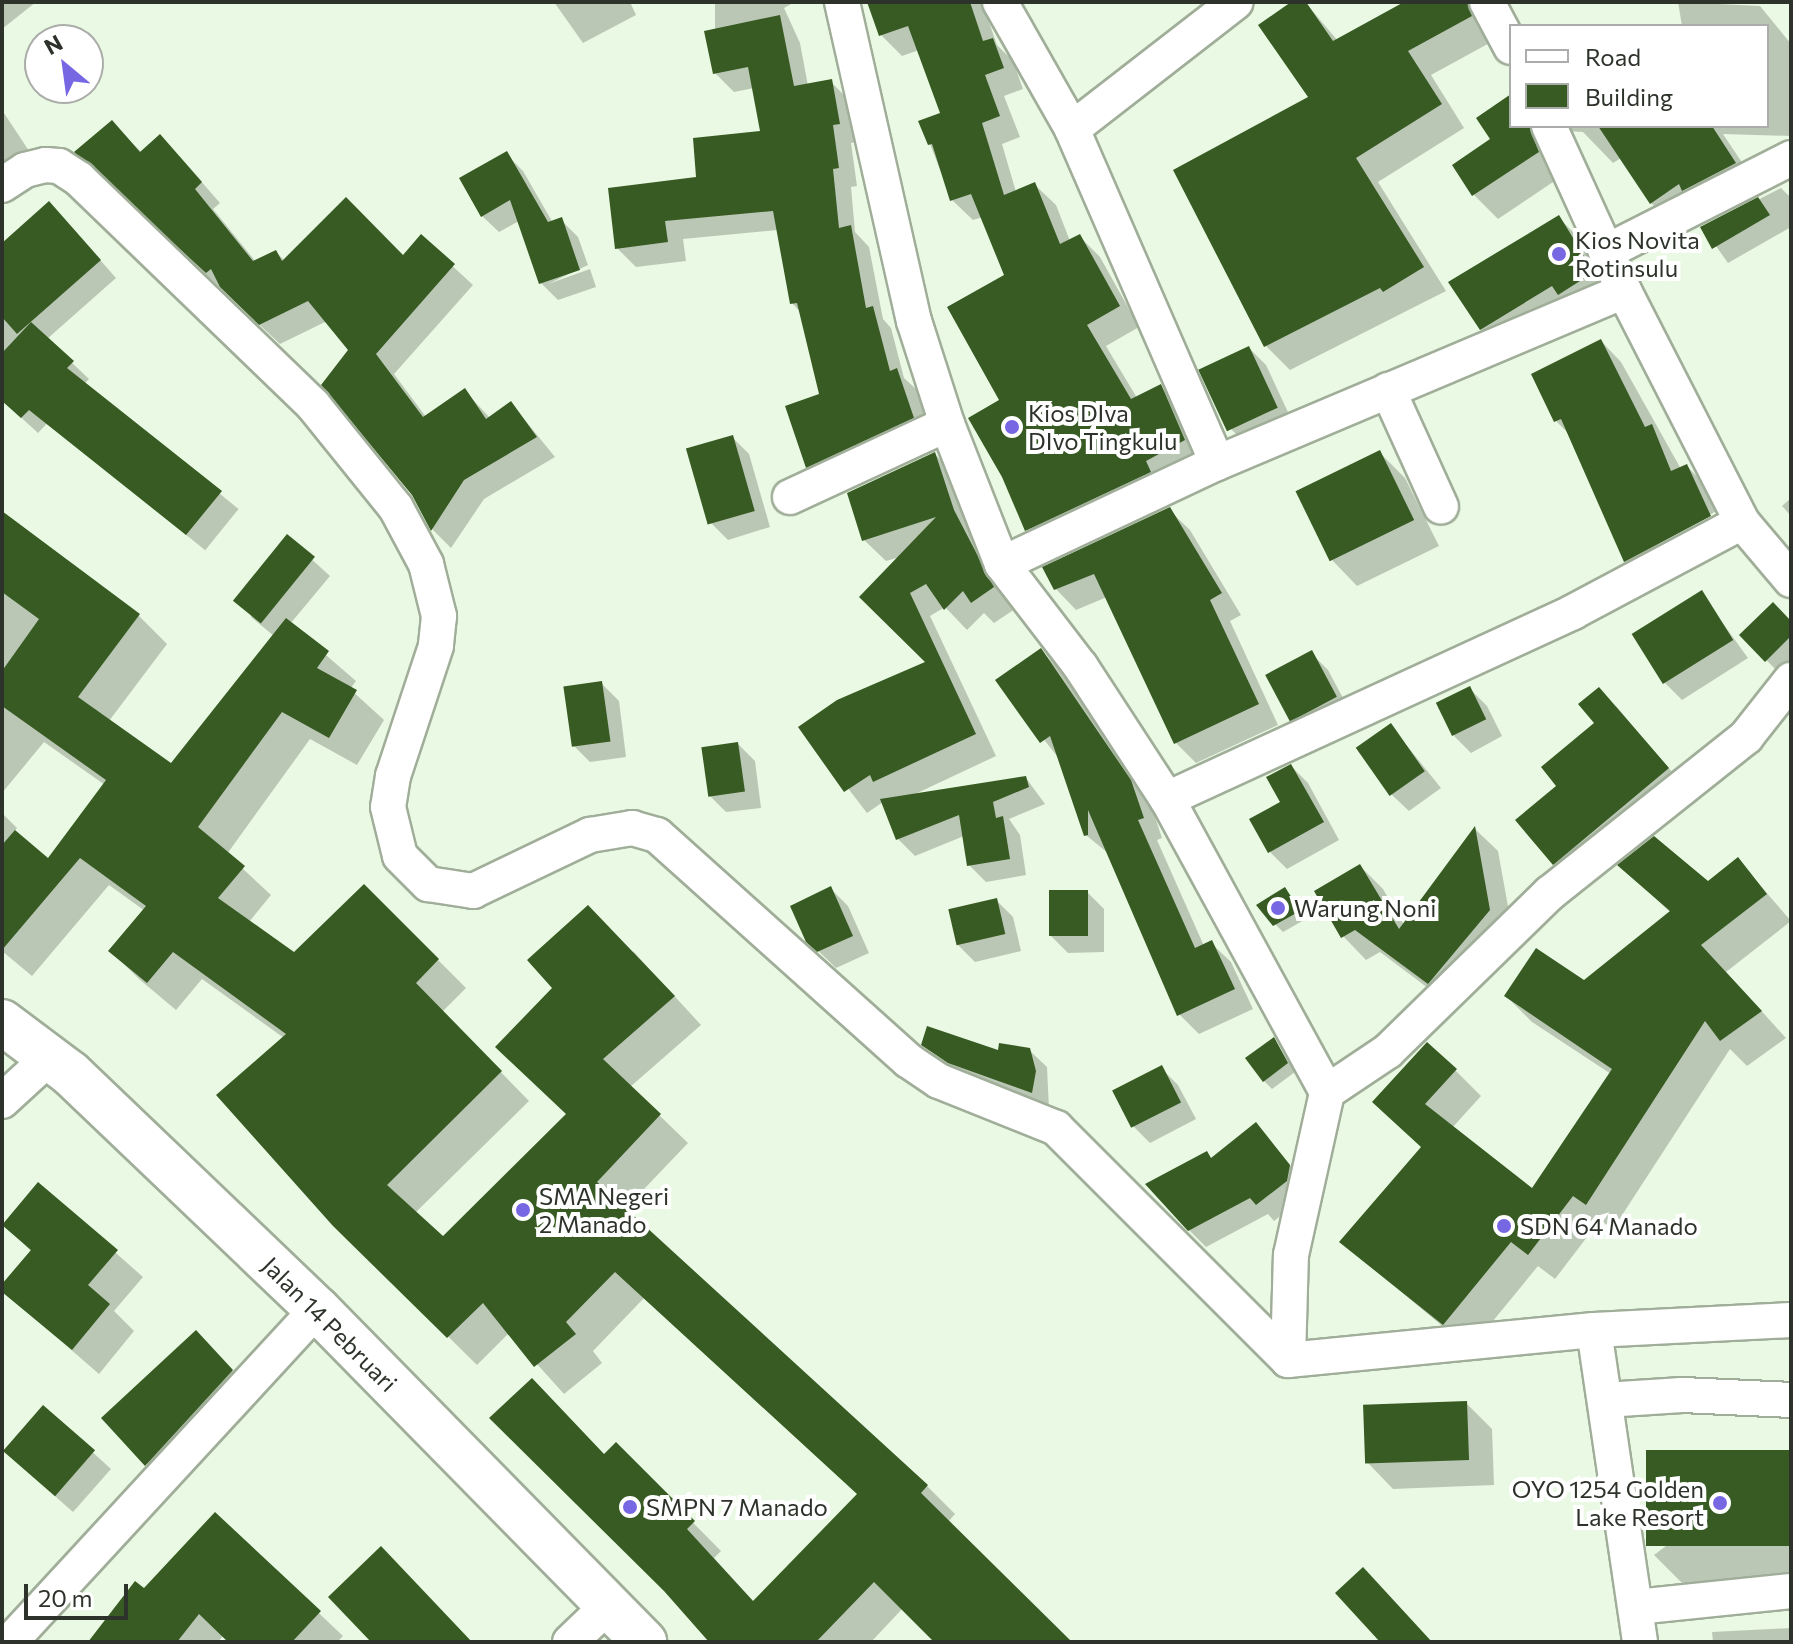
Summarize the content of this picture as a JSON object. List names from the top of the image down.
{
  "streets": {
    "main road": ["Jalan 14 Pebruari"]
  },
  "places": [
    "Kios Novita Rotinsulu",
    "Kios DIva DIvo Tingkulu",
    "Warung Noni",
    "SMA Negeri 2 Manado",
    "SDN 64 Manado",
    "OYO 1254 Golden Lake Resort",
    "SMPN 7 Manado"
  ],
  "legend": ["Road", "Building"],
  "scale_bar": "20 m",
  "north": "top left"
}
